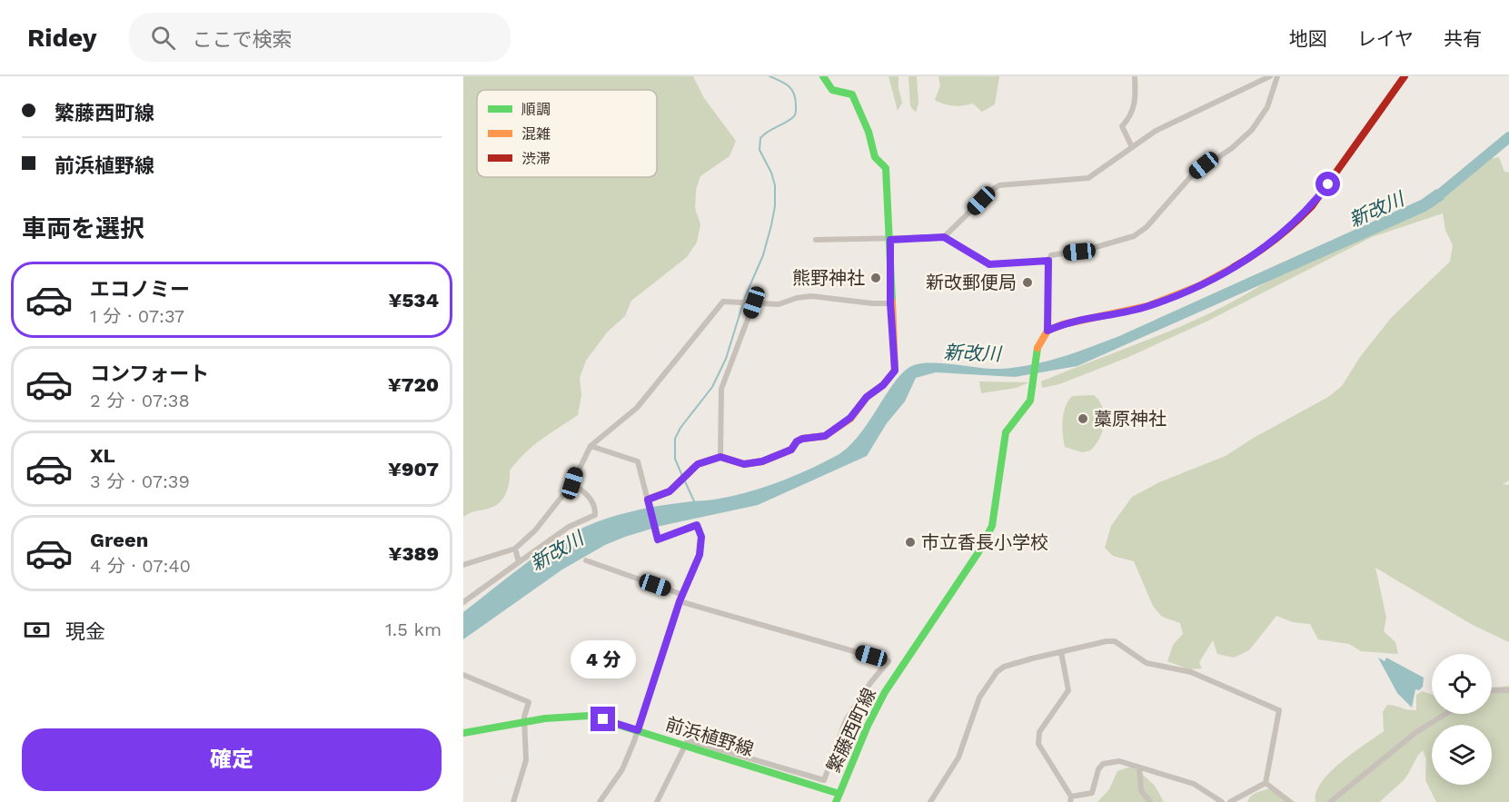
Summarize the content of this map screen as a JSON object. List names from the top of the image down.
{
  "streets": {
    "main road": ["繁藤西町線", "前浜植野線"]
  },
  "crossings": [
    ["繁藤西町線", "前浜植野線"]
  ],
  "water": ["新改川"],
  "places": [
    "熊野神社",
    "新改郵便局",
    "藁原神社",
    "市立香長小学校"
  ],
  "legend": ["順調", "混雑", "渋滞"],
  "page": {
    "header": "Ridey",
    "search": "ここで検索",
    "nav": ["地図", "レイヤ", "共有"],
    "banner": ["繁藤西町線", "前浜植野線"],
    "heading": "車両を選択",
    "list": [
      {
        "name": "エコノミー",
        "note": "1 分 · 07:37",
        "value": "¥534"
      },
      {
        "name": "コンフォート",
        "note": "2 分 · 07:38",
        "value": "¥720"
      },
      {
        "name": "XL",
        "note": "3 分 · 07:39",
        "value": "¥907"
      },
      {
        "name": "Green",
        "note": "4 分 · 07:40",
        "value": "¥389"
      }
    ],
    "pay": ["現金", "1.5 km"],
    "bubble": "4 分",
    "buttons": "確定"
  }
}
